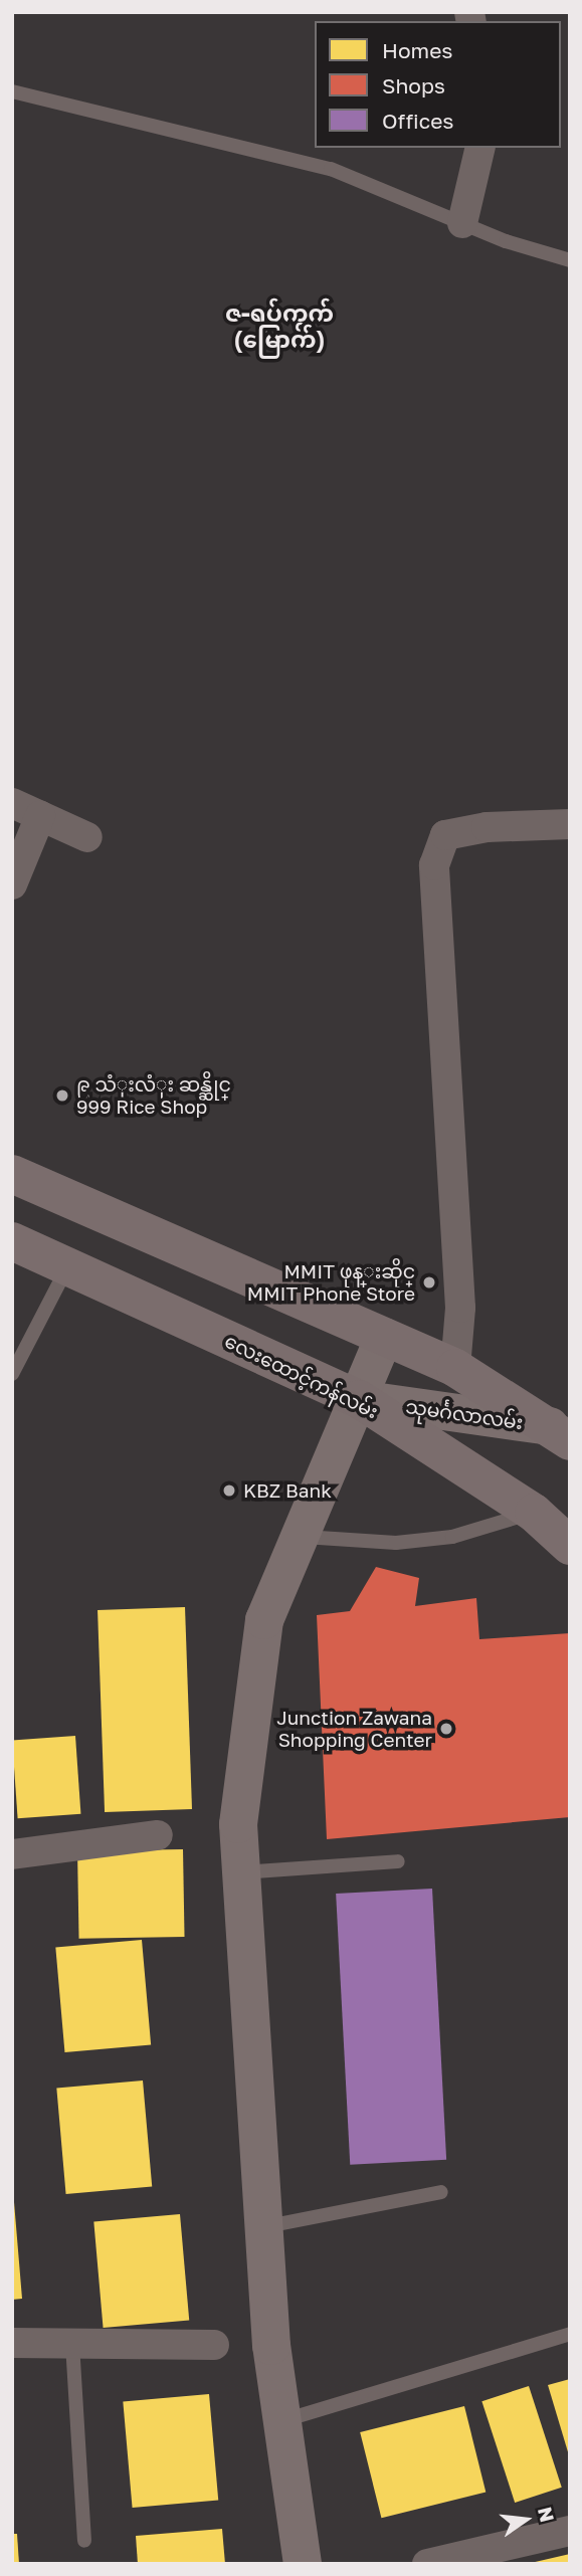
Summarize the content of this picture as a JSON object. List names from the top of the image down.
{
  "streets": {
    "main road": ["လေးထောင့်ကန်လမ်း"],
    "street": ["သုမင်္ဂလာလမ်း"]
  },
  "crossings": [
    ["လေးထောင့်ကန်လမ်း", "သုမင်္ဂလာလမ်း"]
  ],
  "districts": ["ဇ-ရပ်ကွက် (မြောက်)"],
  "places": [
    "၉ သံုးလံုး ဆန္ဆိုင္ 999 Rice Shop",
    "MMIT ဖုန္းဆိုင္ MMIT Phone Store",
    "KBZ Bank",
    "Junction Zawana Shopping Center"
  ],
  "legend": ["Homes", "Shops", "Offices"],
  "north": "right"
}
